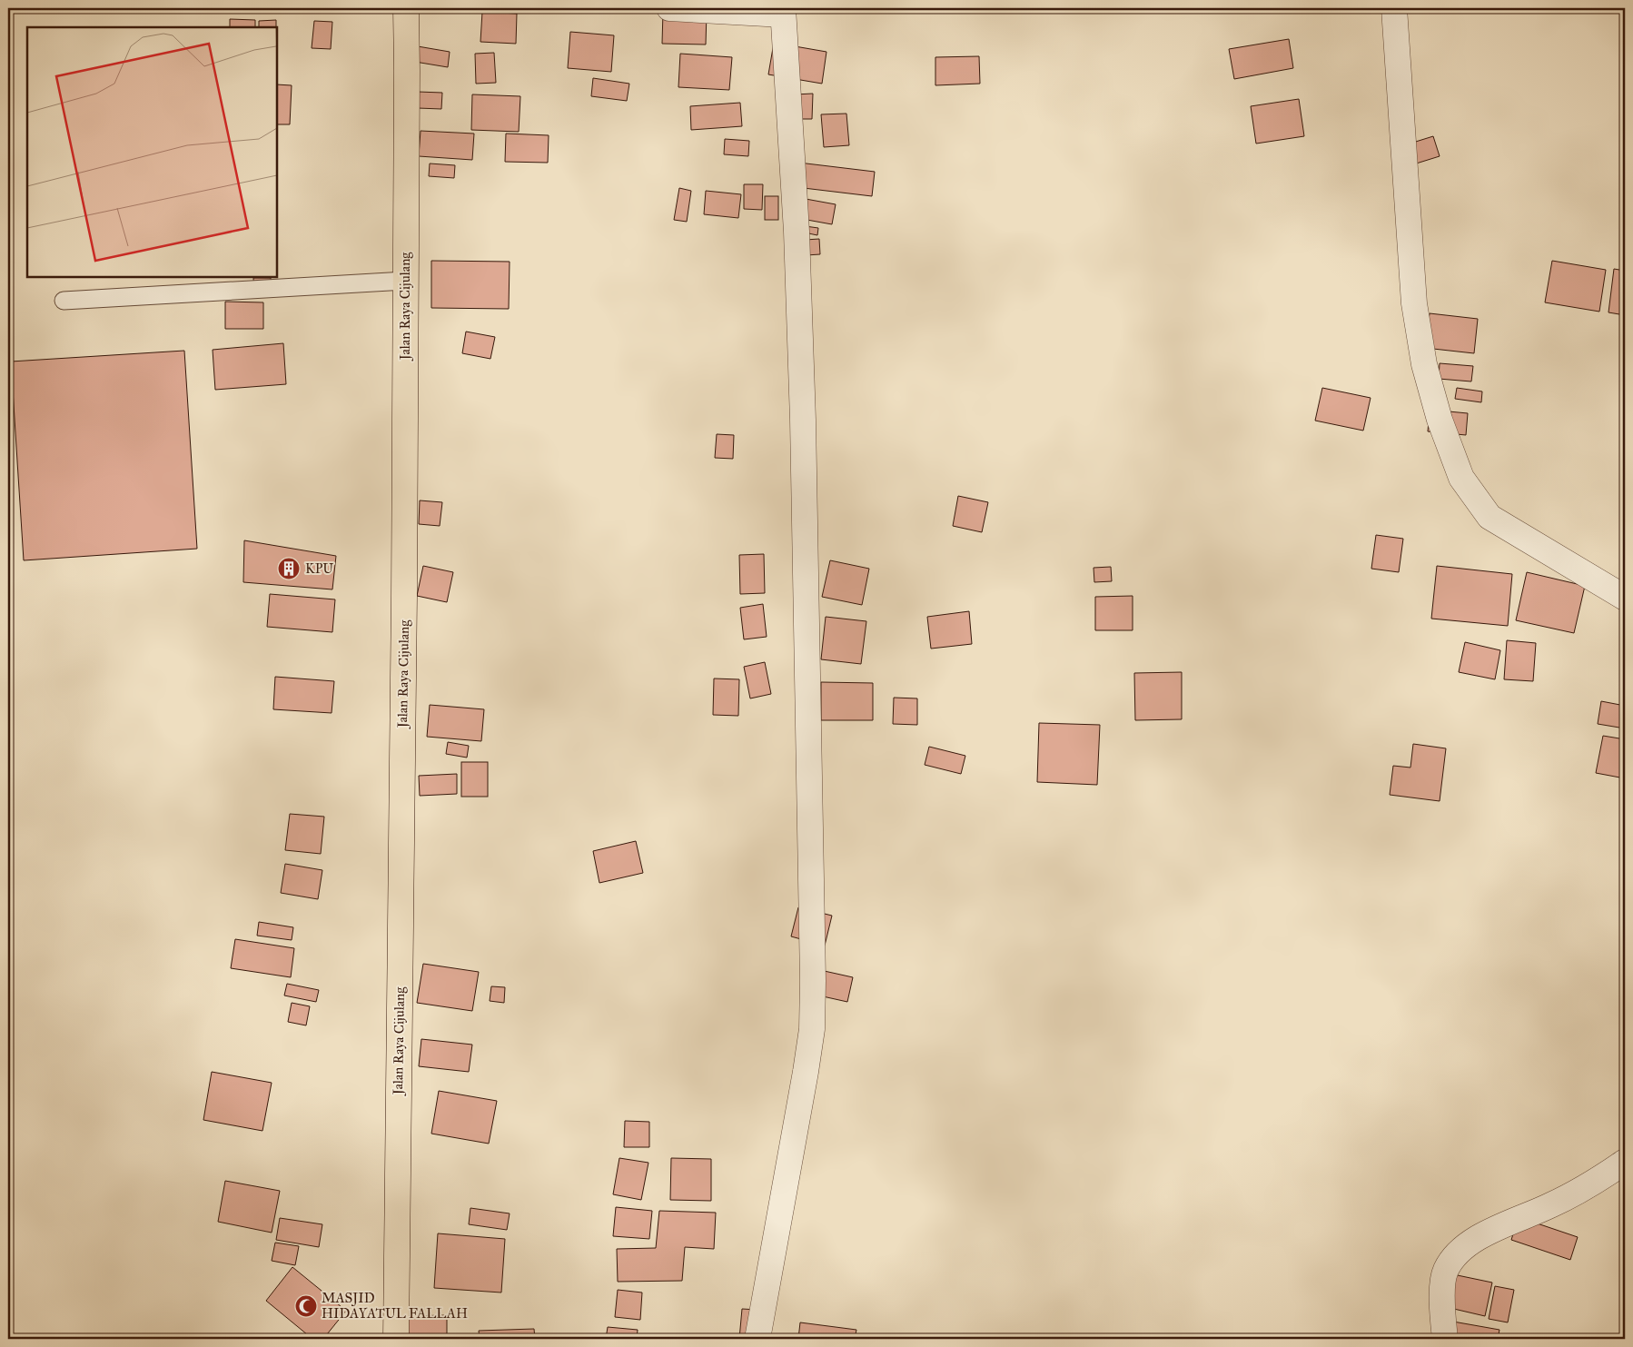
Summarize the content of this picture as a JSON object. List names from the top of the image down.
{
  "streets": {
    "highway": ["Jalan Raya Cijulang"]
  },
  "places": {
    "building": ["KPU"],
    "mosque": ["MASJID HIDAYATUL FALLAH"]
  }
}
